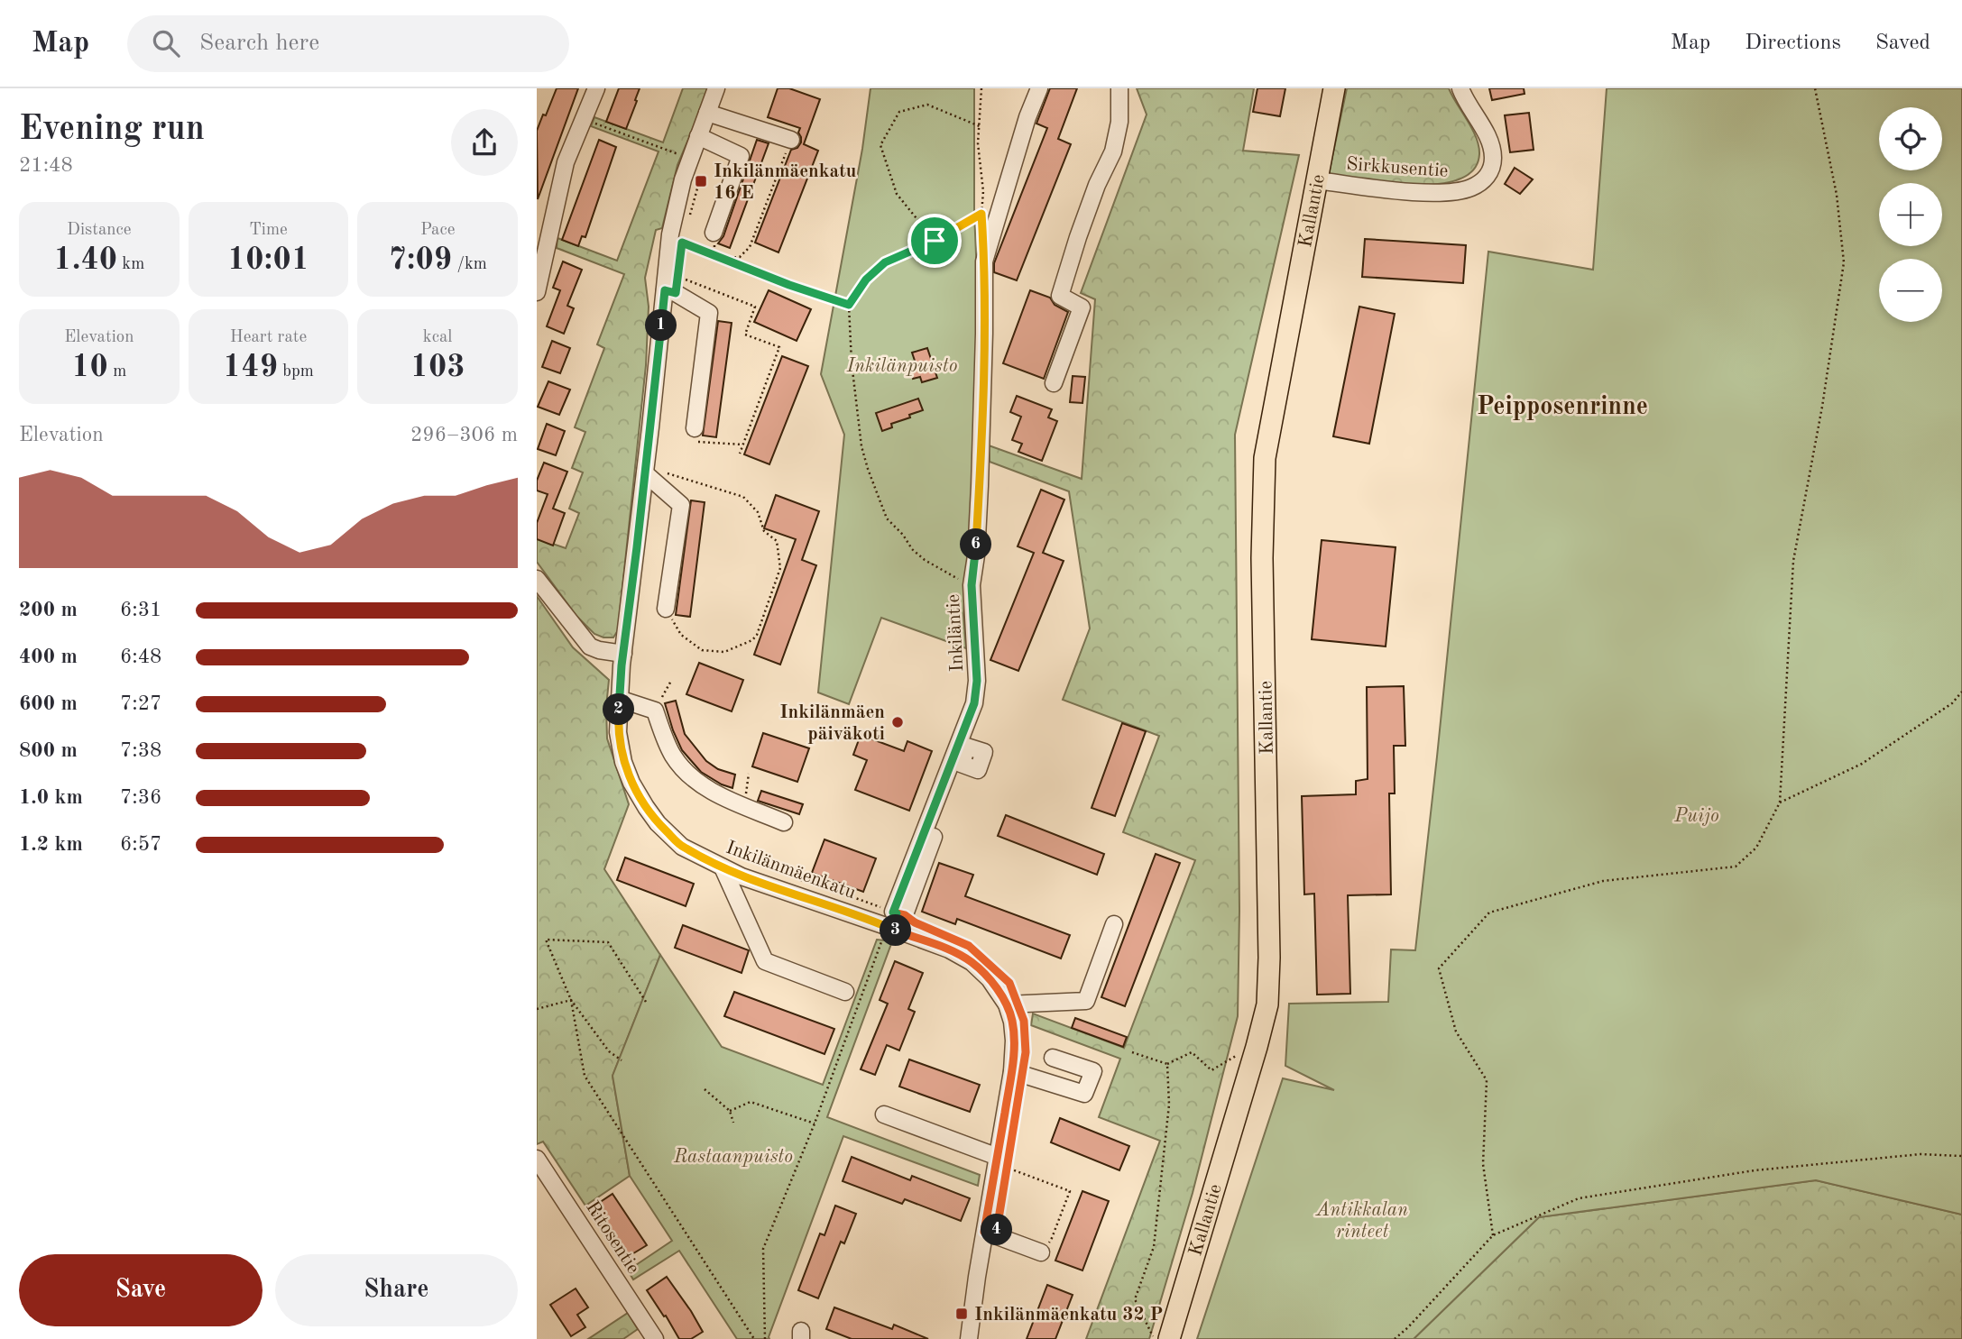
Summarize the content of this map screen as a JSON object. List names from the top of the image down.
{
  "streets": {
    "main road": ["Kallantie"],
    "street": [
      "Sirkkusentie",
      "Inkiläntie",
      "Inkilänmäenkatu",
      "Ritosentie"
    ]
  },
  "crossings": [
    ["Sirkkusentie", "Kallantie"],
    ["Inkiläntie", "Inkilänmäenkatu"]
  ],
  "districts": ["Peipposenrinne"],
  "parks": [
    "Inkilänpuisto",
    "Puijo",
    "Rastaanpuisto",
    "Antikkalan rinteet"
  ],
  "places": {
    "transit": ["Inkilänmäenkatu 16 E", "Inkilänmäenkatu 32 P"],
    "other": ["Inkilänmäen päiväkoti"]
  },
  "page": {
    "header": "Map",
    "search": "Search here",
    "nav": ["Map", "Directions", "Saved"],
    "heading": ["Evening run", "21:48"],
    "map_buttons": ["+", "−"],
    "stats": [
      ["Distance", "1.40 km"],
      ["Time", "10:01"],
      ["Pace", "7:09 /km"],
      ["Elevation", "10 m"],
      ["Heart rate", "149 bpm"],
      ["kcal", "103"]
    ],
    "pins": [
      "1",
      "6",
      "2",
      "3",
      "4"
    ],
    "chart": ["Elevation", "296–306 m"],
    "list": [
      {
        "name": "200 m",
        "note": "6:31"
      },
      {
        "name": "400 m",
        "note": "6:48"
      },
      {
        "name": "600 m",
        "note": "7:27"
      },
      {
        "name": "800 m",
        "note": "7:38"
      },
      {
        "name": "1.0 km",
        "note": "7:36"
      },
      {
        "name": "1.2 km",
        "note": "6:57"
      }
    ],
    "buttons": ["Save", "Share"]
  }
}
